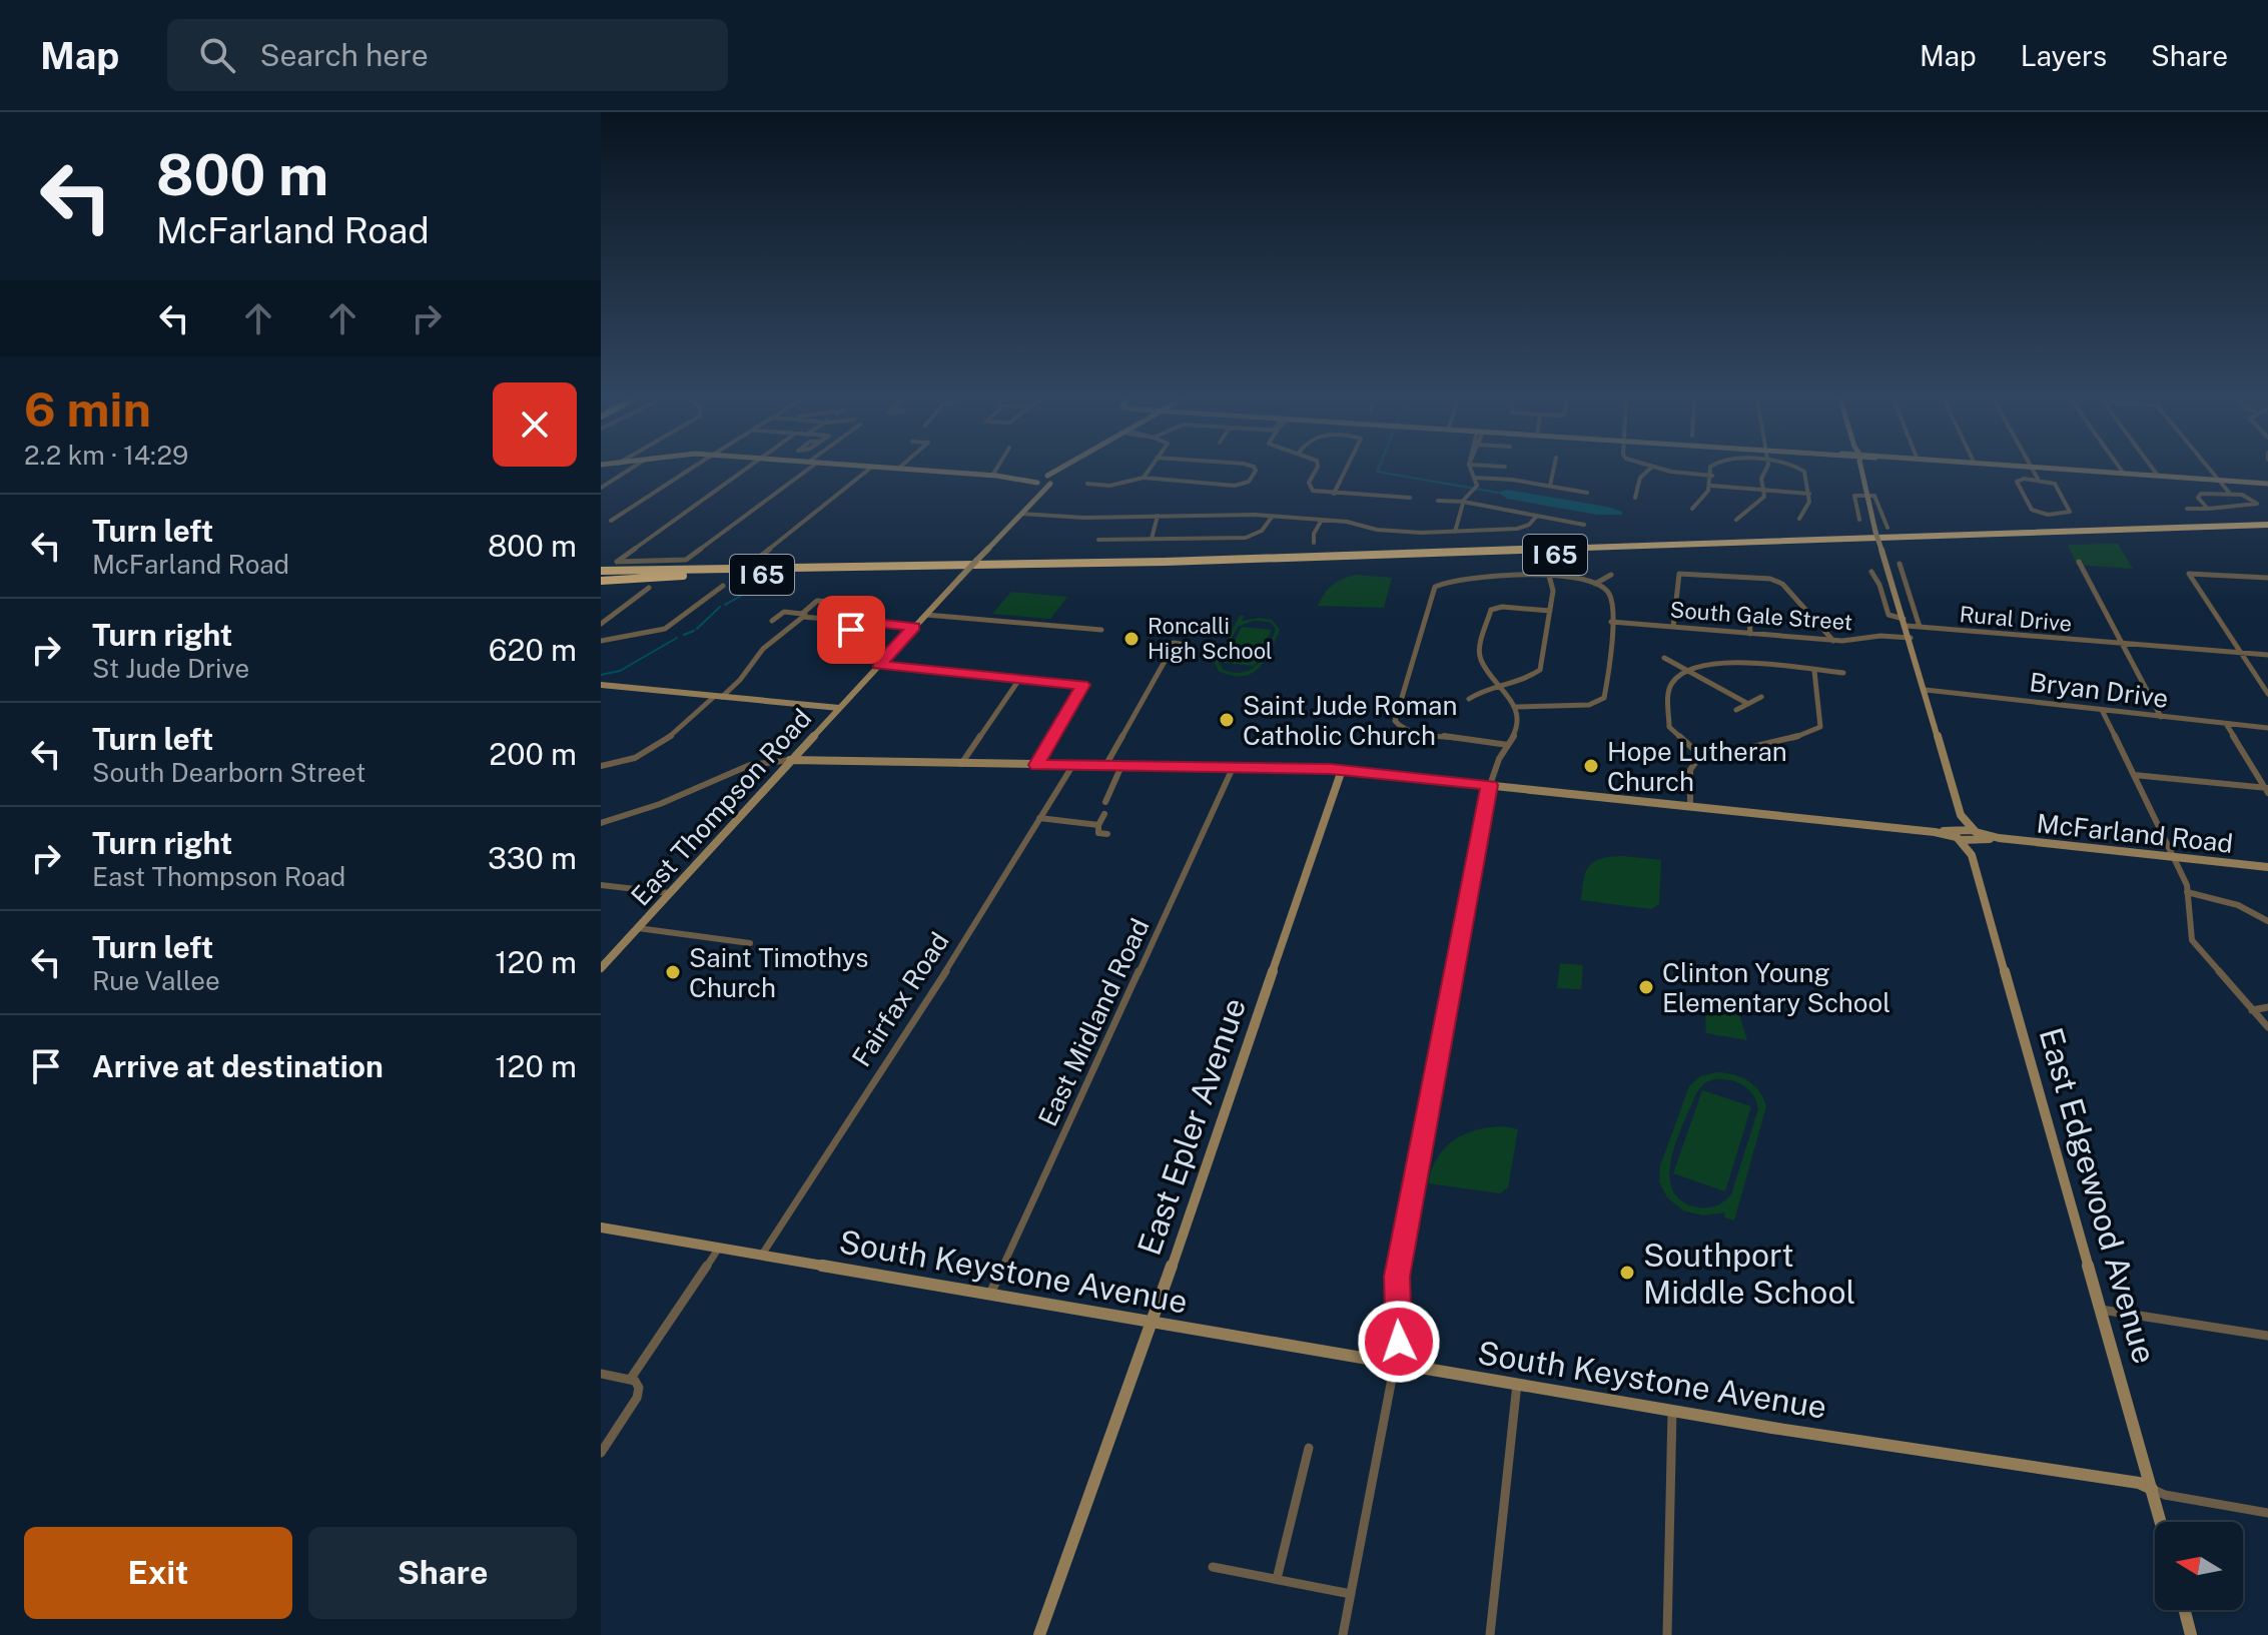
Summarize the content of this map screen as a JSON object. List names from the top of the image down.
{
  "streets": {
    "highway": ["I 65"],
    "main road": [
      "East Thompson Road",
      "McFarland Road",
      "East Epler Avenue",
      "East Edgewood Avenue",
      "South Keystone Avenue"
    ],
    "street": [
      "South Gale Street",
      "Rural Drive",
      "Bryan Drive",
      "Fairfax Road",
      "East Midland Road"
    ]
  },
  "crossings": [
    ["McFarland Road", "East Edgewood Avenue"],
    ["Fairfax Road", "South Keystone Avenue"],
    ["East Midland Road", "South Keystone Avenue"],
    ["East Epler Avenue", "South Keystone Avenue"],
    ["East Edgewood Avenue", "South Keystone Avenue"]
  ],
  "places": [
    "Roncalli High School",
    "Saint Jude Roman Catholic Church",
    "Hope Lutheran Church",
    "Saint Timothys Church",
    "Clinton Young Elementary School",
    "Southport Middle School"
  ],
  "north": "left",
  "page": {
    "header": "Map",
    "search": "Search here",
    "nav": ["Map", "Layers", "Share"],
    "turn": ["800 m", "McFarland Road"],
    "heading": ["6 min", "2.2 km · 14:29"],
    "list": [
      {
        "name": "Turn left",
        "note": "McFarland Road",
        "value": "800 m"
      },
      {
        "name": "Turn right",
        "note": "St Jude Drive",
        "value": "620 m"
      },
      {
        "name": "Turn left",
        "note": "South Dearborn Street",
        "value": "200 m"
      },
      {
        "name": "Turn right",
        "note": "East Thompson Road",
        "value": "330 m"
      },
      {
        "name": "Turn left",
        "note": "Rue Vallee",
        "value": "120 m"
      },
      {
        "name": "Arrive at destination",
        "value": "120 m"
      }
    ],
    "buttons": ["Exit", "Share"]
  }
}
